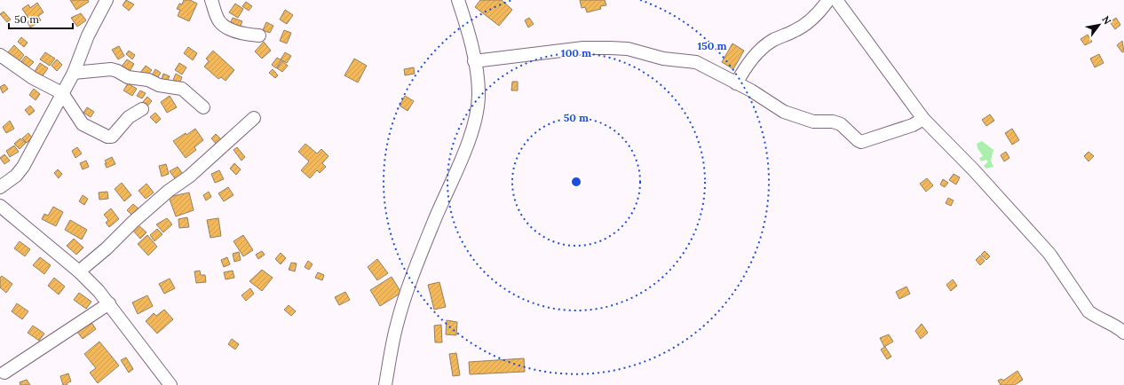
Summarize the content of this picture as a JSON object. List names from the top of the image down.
{
  "scale_bar": "50 m",
  "north": "top right",
  "rings": ["150 m", "100 m", "50 m"]
}
